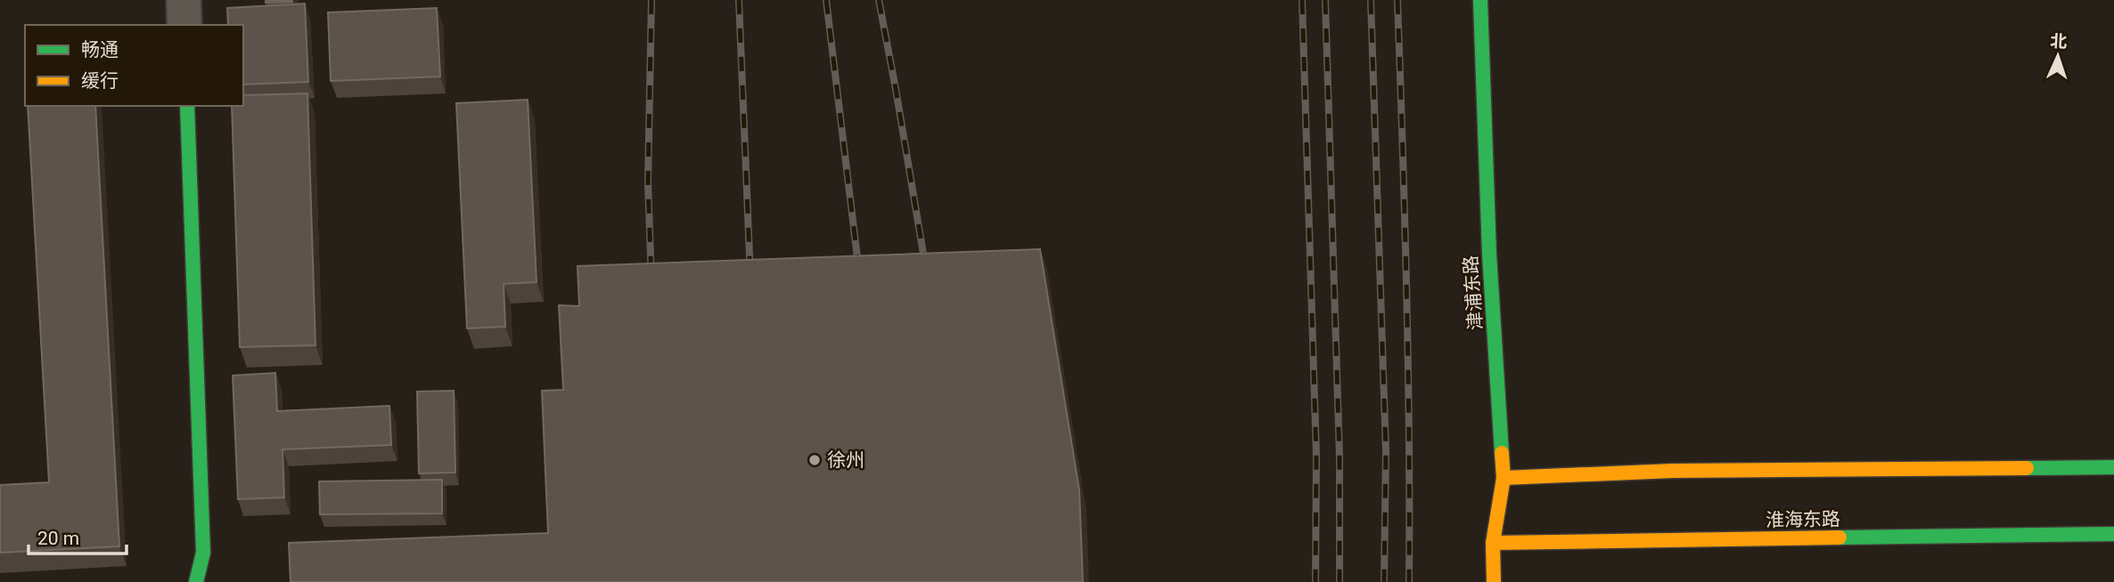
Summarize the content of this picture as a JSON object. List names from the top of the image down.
{
  "streets": {
    "street": ["津浦东路", "淮海东路"]
  },
  "crossings": [
    ["津浦东路", "淮海东路"]
  ],
  "places": ["徐州"],
  "legend": ["畅通", "缓行"],
  "scale_bar": "20 m",
  "north": "top"
}
